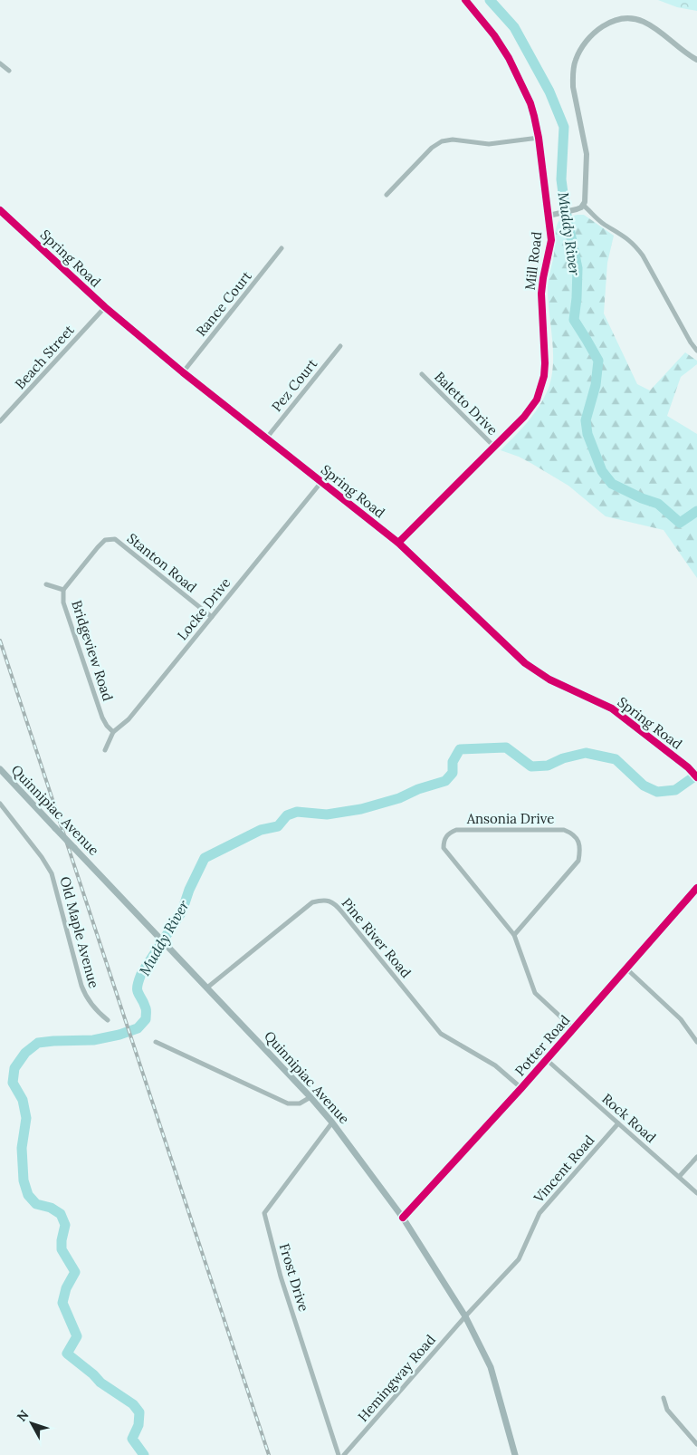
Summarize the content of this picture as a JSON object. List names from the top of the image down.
{
  "streets": {
    "main road": ["Quinnipiac Avenue"],
    "street": [
      "Spring Road",
      "Mill Road",
      "Rance Court",
      "Beach Street",
      "Pez Court",
      "Baletto Drive",
      "Stanton Road",
      "Locke Drive",
      "Bridgeview Road",
      "Ansonia Drive",
      "Old Maple Avenue",
      "Pine River Road",
      "Potter Road",
      "Rock Road",
      "Vincent Road",
      "Frost Drive",
      "Hemingway Road"
    ]
  },
  "crossings": [
    ["Spring Road", "Mill Road"],
    ["Spring Road", "Rance Court"],
    ["Spring Road", "Beach Street"],
    ["Spring Road", "Pez Court"],
    ["Spring Road", "Locke Drive"],
    ["Mill Road", "Baletto Drive"],
    ["Stanton Road", "Locke Drive"],
    ["Stanton Road", "Bridgeview Road"],
    ["Locke Drive", "Bridgeview Road"],
    ["Quinnipiac Avenue", "Pine River Road"],
    ["Quinnipiac Avenue", "Potter Road"],
    ["Quinnipiac Avenue", "Vincent Road"],
    ["Quinnipiac Avenue", "Frost Drive"],
    ["Quinnipiac Avenue", "Hemingway Road"],
    ["Ansonia Drive", "Potter Road"],
    ["Pine River Road", "Potter Road"],
    ["Potter Road", "Rock Road"],
    ["Rock Road", "Vincent Road"],
    ["Vincent Road", "Hemingway Road"]
  ],
  "water": ["Muddy River"],
  "north": "top left"
}
